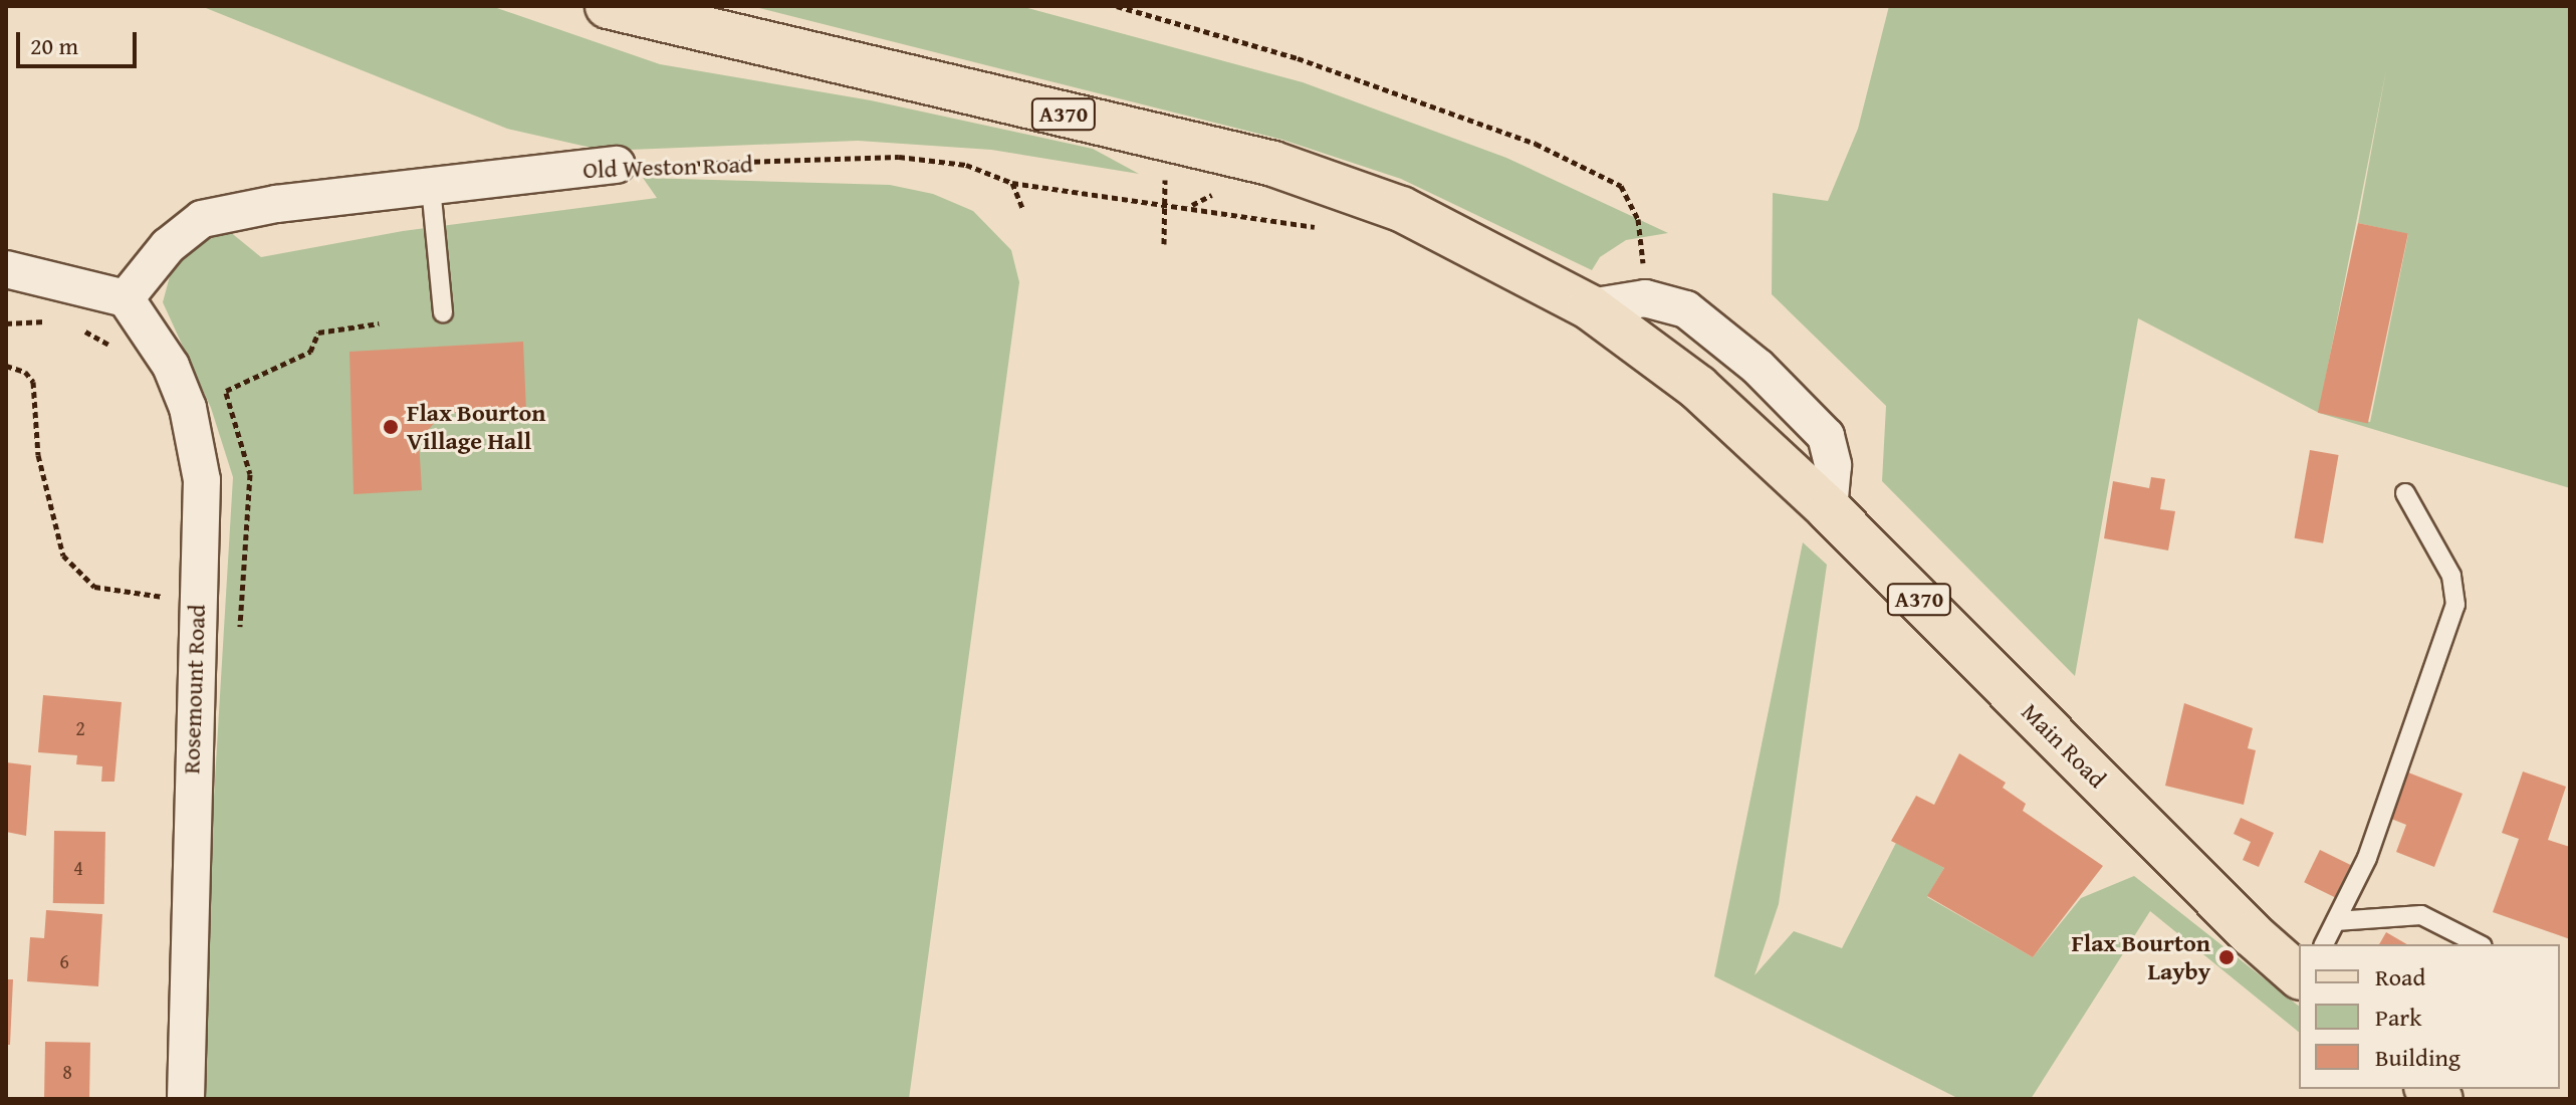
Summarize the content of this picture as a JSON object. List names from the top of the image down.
{
  "streets": {
    "main road": ["A370", "Main Road"],
    "street": ["Old Weston Road", "Rosemount Road"]
  },
  "crossings": [
    ["A370", "Main Road"],
    ["Old Weston Road", "Rosemount Road"]
  ],
  "places": ["Flax Bourton Village Hall", "Flax Bourton Layby"],
  "house_numbers": [
    "2",
    "4",
    "6",
    "8"
  ],
  "legend": ["Road", "Park", "Building"],
  "scale_bar": "20 m"
}
